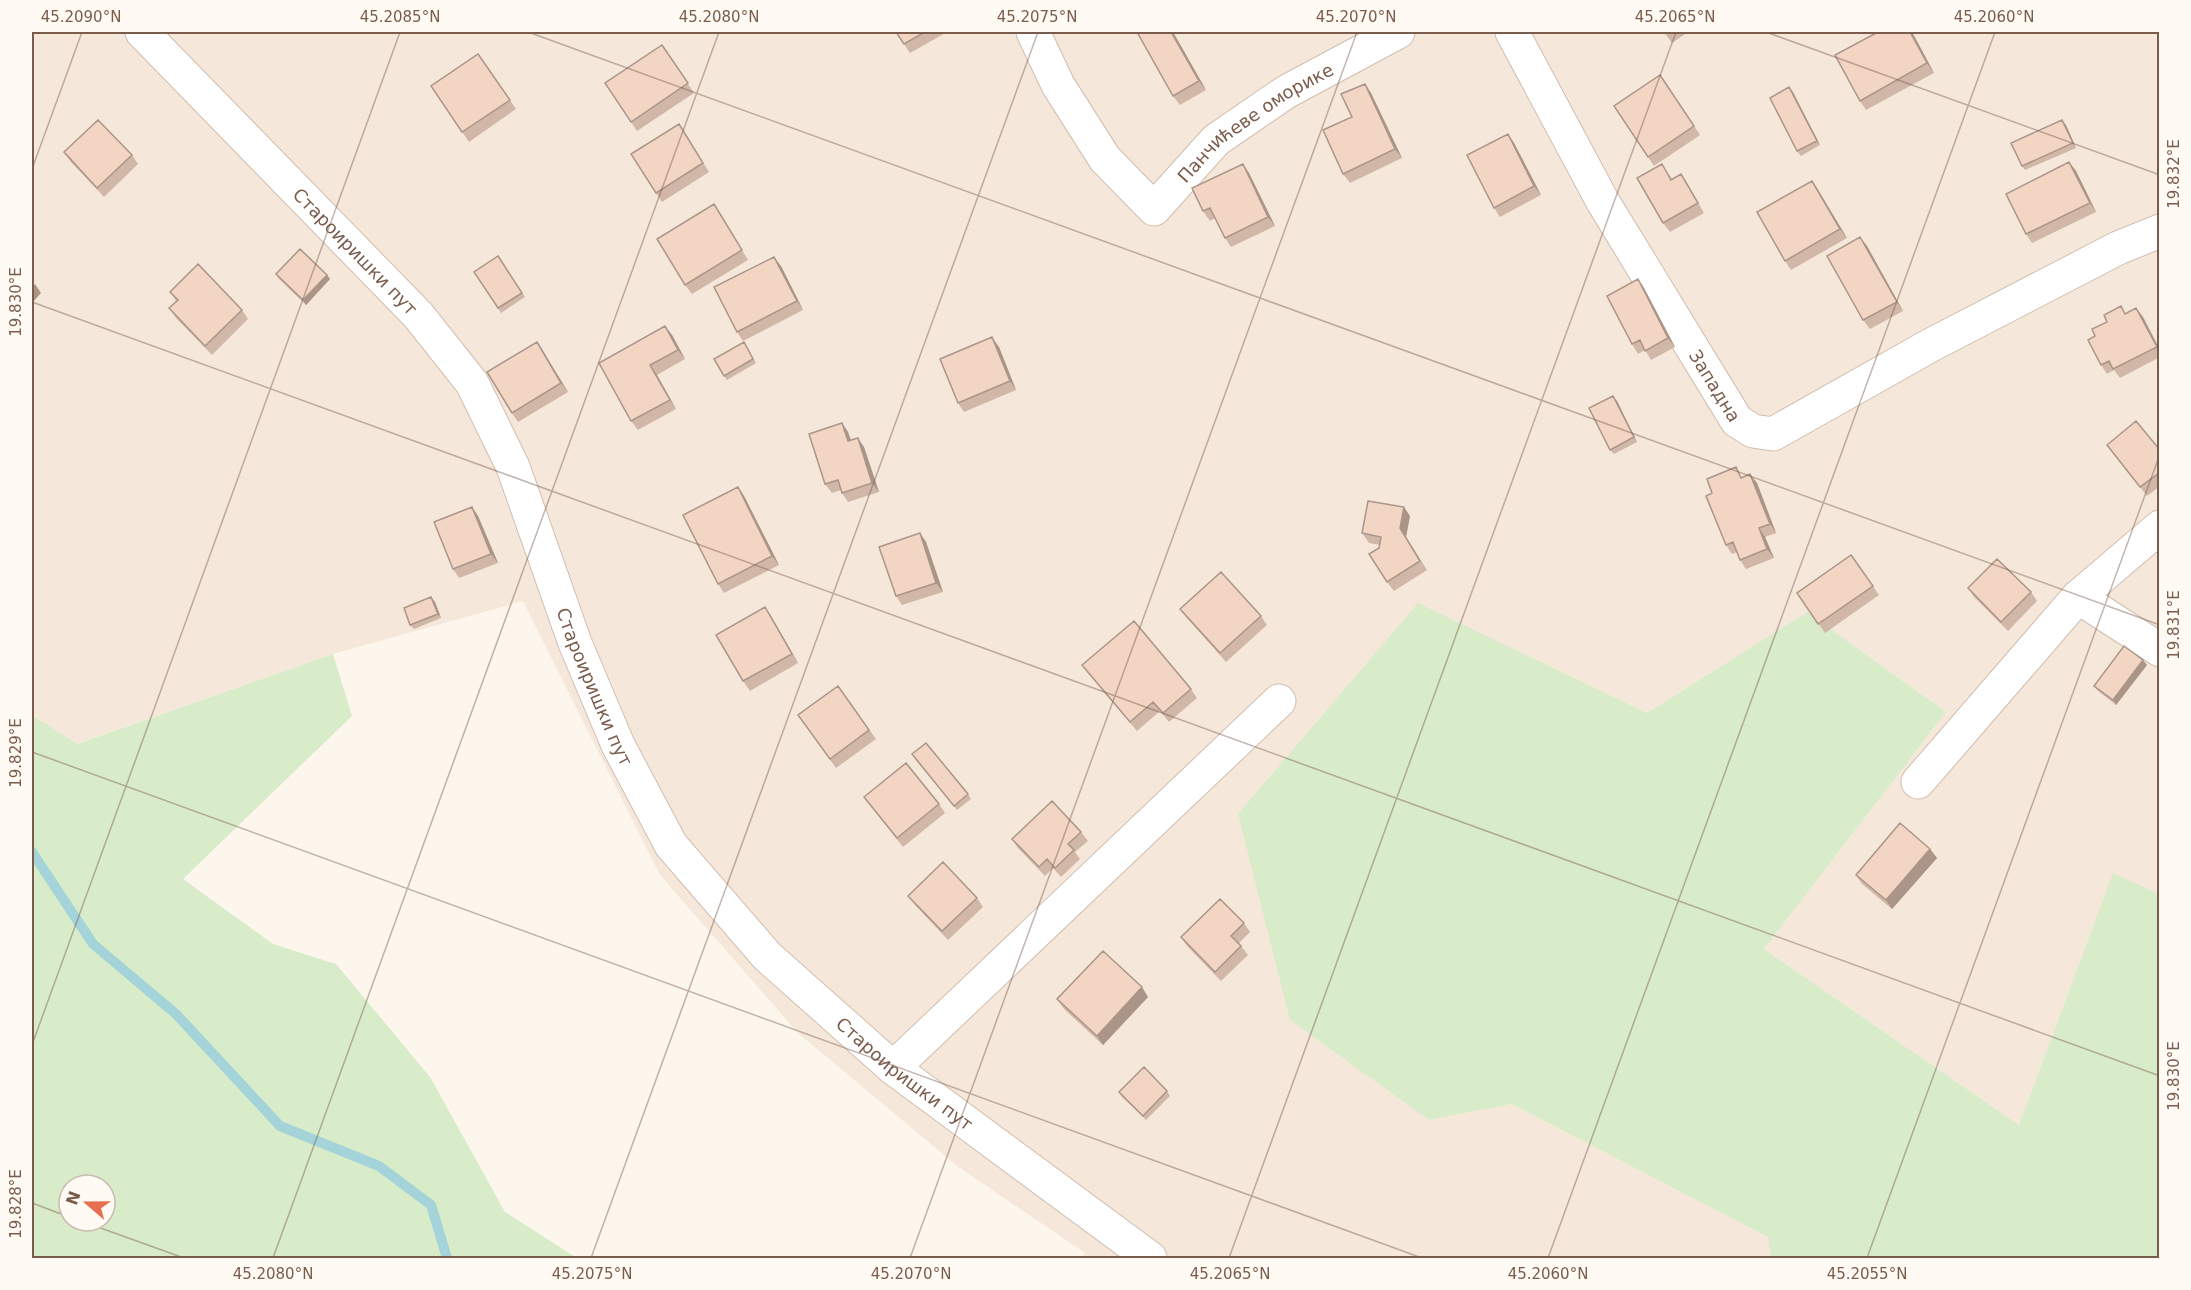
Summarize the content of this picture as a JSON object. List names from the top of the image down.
{
  "streets": {
    "street": ["Панчићеве оморике", "Староиришки пут", "Западна"]
  },
  "north": "left",
  "coordinates": [
    "45.2090°N",
    "45.2085°N",
    "45.2080°N",
    "45.2075°N",
    "45.2070°N",
    "45.2065°N",
    "45.2060°N",
    "19.832°E",
    "19.830°E",
    "19.831°E",
    "19.829°E",
    "19.828°E",
    "45.2055°N"
  ]
}
